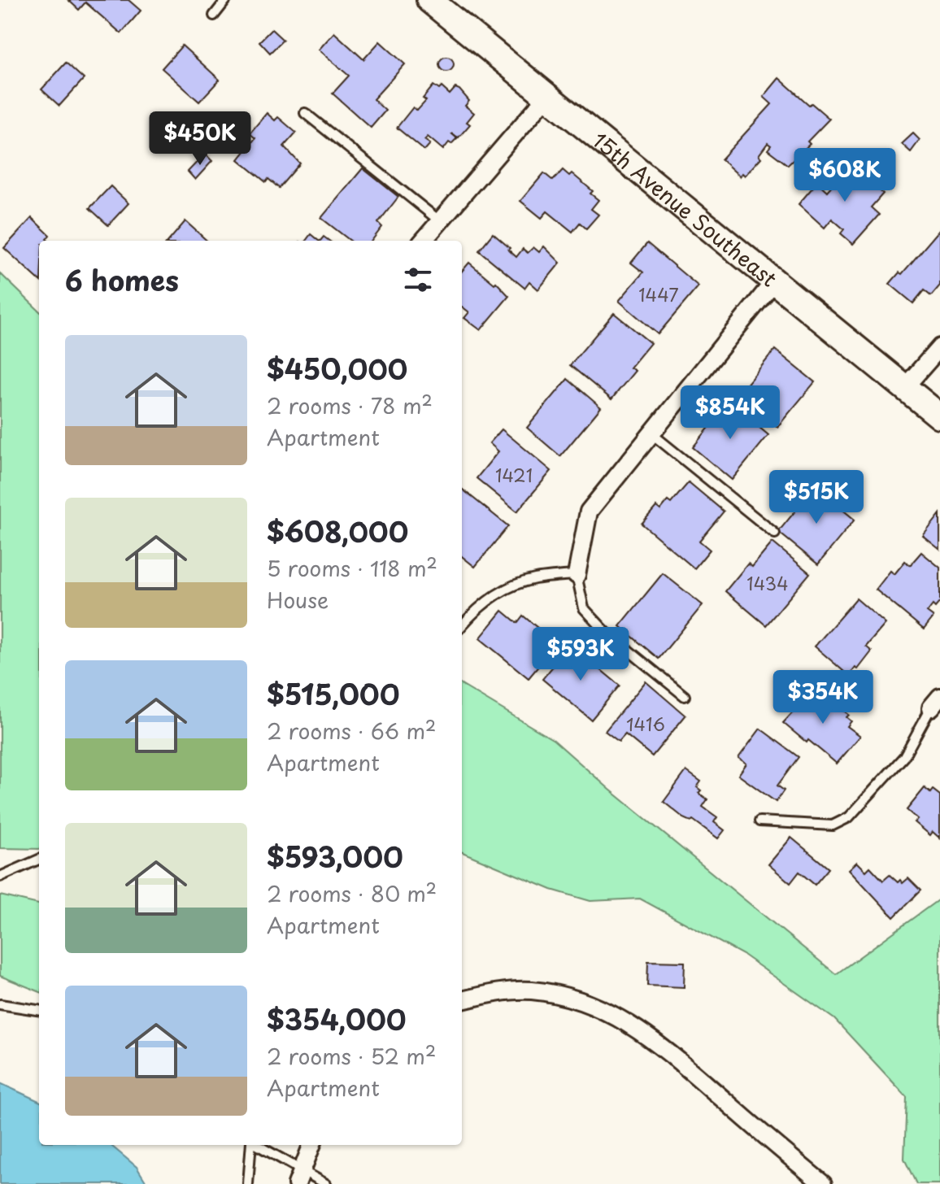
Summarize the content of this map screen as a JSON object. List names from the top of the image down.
{
  "streets": {
    "street": ["15th Avenue Southeast"]
  },
  "house_numbers": [
    "1447",
    "1421",
    "1434",
    "1416"
  ],
  "page": {
    "price": [
      "$450K",
      "$608K",
      "$854K",
      "$515K",
      "$593K",
      "$354K"
    ],
    "heading": "6 homes",
    "list": [
      {
        "name": "$450,000",
        "note": "2 rooms · 78 m² · Apartment"
      },
      {
        "name": "$608,000",
        "note": "5 rooms · 118 m² · House"
      },
      {
        "name": "$515,000",
        "note": "2 rooms · 66 m² · Apartment"
      },
      {
        "name": "$593,000",
        "note": "2 rooms · 80 m² · Apartment"
      },
      {
        "name": "$354,000",
        "note": "2 rooms · 52 m² · Apartment"
      }
    ]
  }
}
